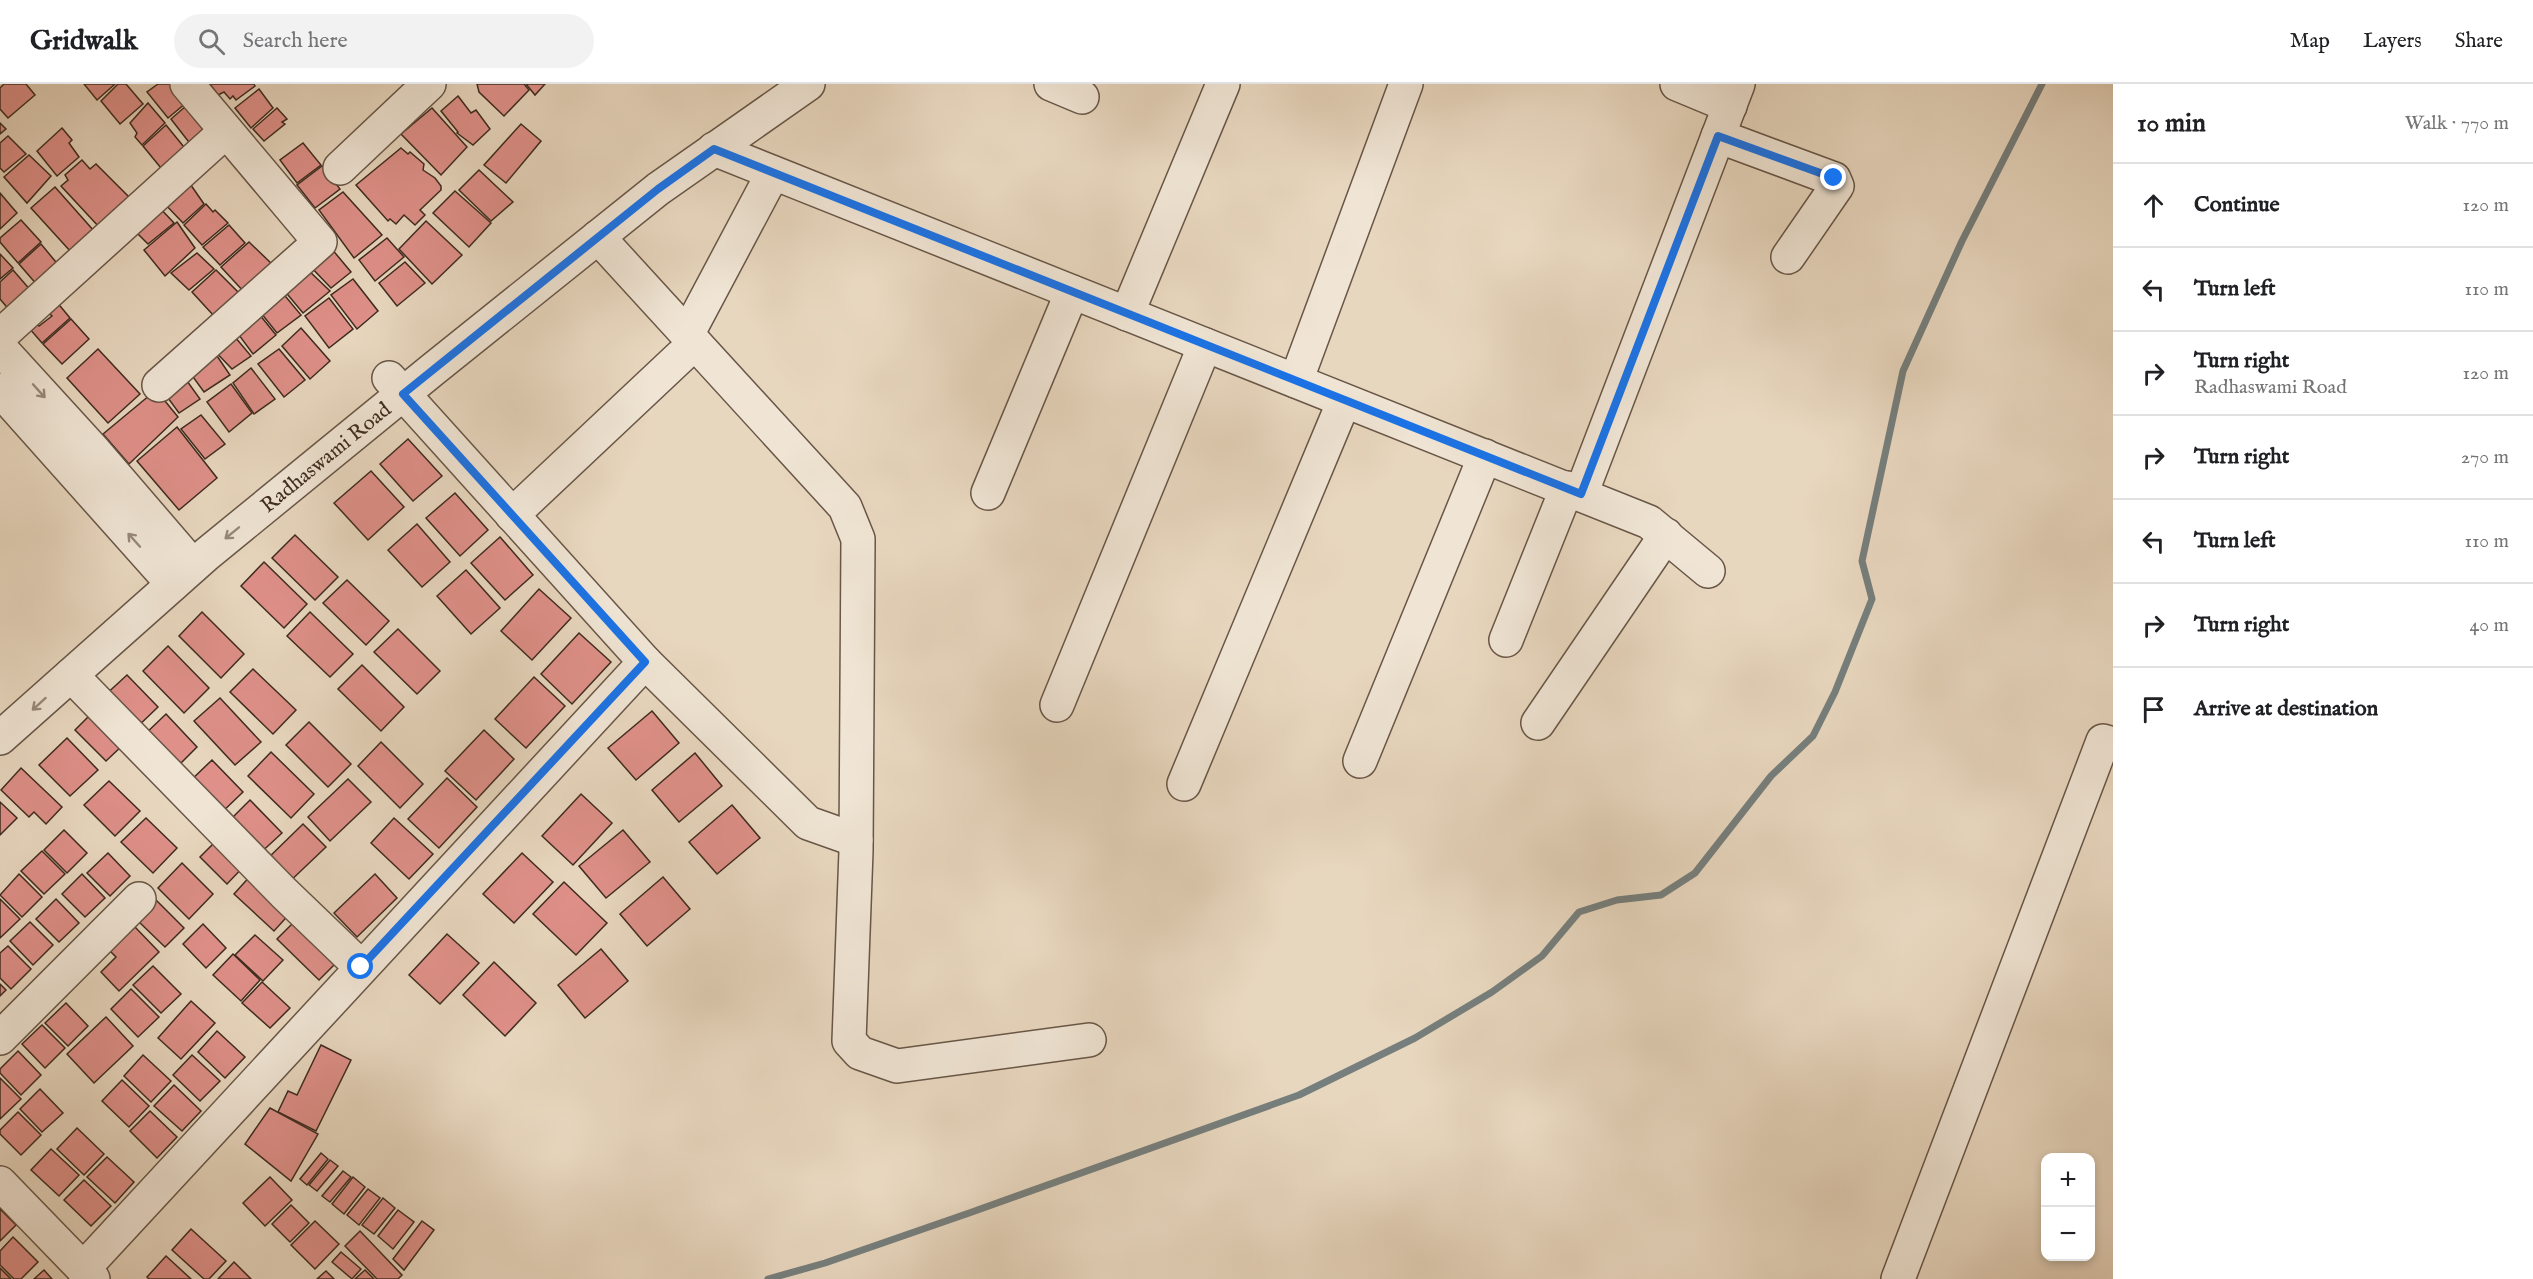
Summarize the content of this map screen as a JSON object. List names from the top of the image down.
{
  "streets": {
    "street": ["Radhaswami Road"]
  },
  "page": {
    "header": "Gridwalk",
    "search": "Search here",
    "nav": ["Map", "Layers", "Share"],
    "heading": ["10 min", "Walk · 770 m"],
    "list": [
      ["Continue", "120 m"],
      ["Turn left", "110 m"],
      ["Turn right", "Radhaswami Road", "120 m"],
      ["Turn right", "270 m"],
      ["Turn left", "110 m"],
      ["Turn right", "40 m"],
      "Arrive at destination"
    ],
    "map_buttons": ["+", "−"]
  }
}
